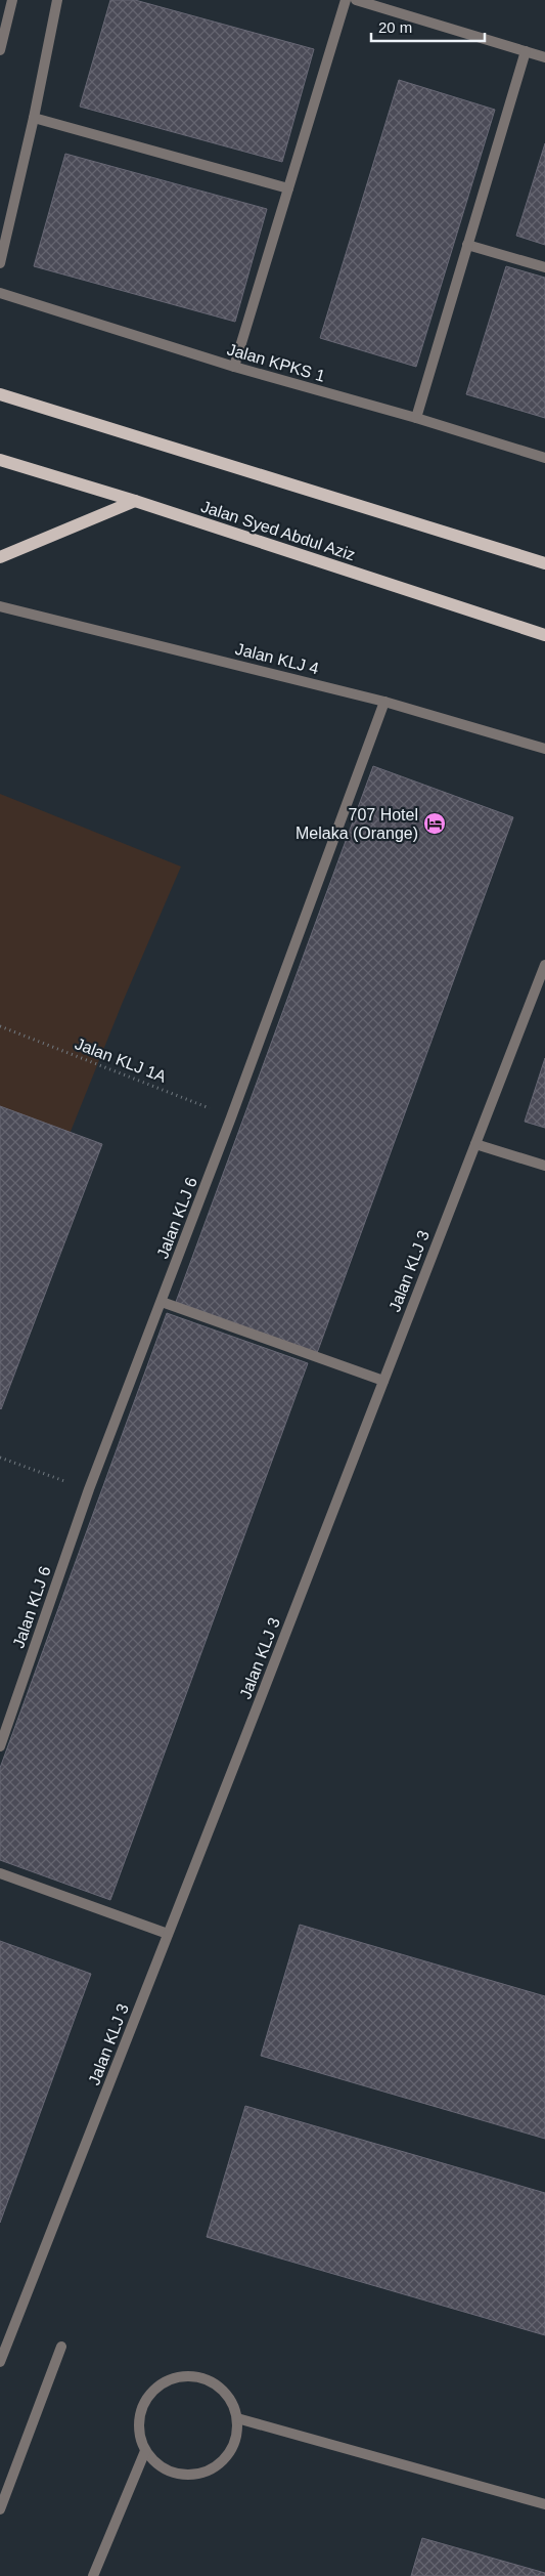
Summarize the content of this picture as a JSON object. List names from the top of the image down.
{
  "streets": {
    "main road": ["Jalan Syed Abdul Aziz"],
    "street": [
      "Jalan KPKS 1",
      "Jalan KLJ 4",
      "Jalan KLJ 6",
      "Jalan KLJ 3"
    ],
    "path": ["Jalan KLJ 1A"]
  },
  "crossings": [
    ["Jalan KLJ 4", "Jalan KLJ 6"],
    ["Jalan KLJ 1A", "Jalan KLJ 6"]
  ],
  "places": {
    "hotel": ["707 Hotel Melaka (Orange)"]
  },
  "scale_bar": "20 m"
}
